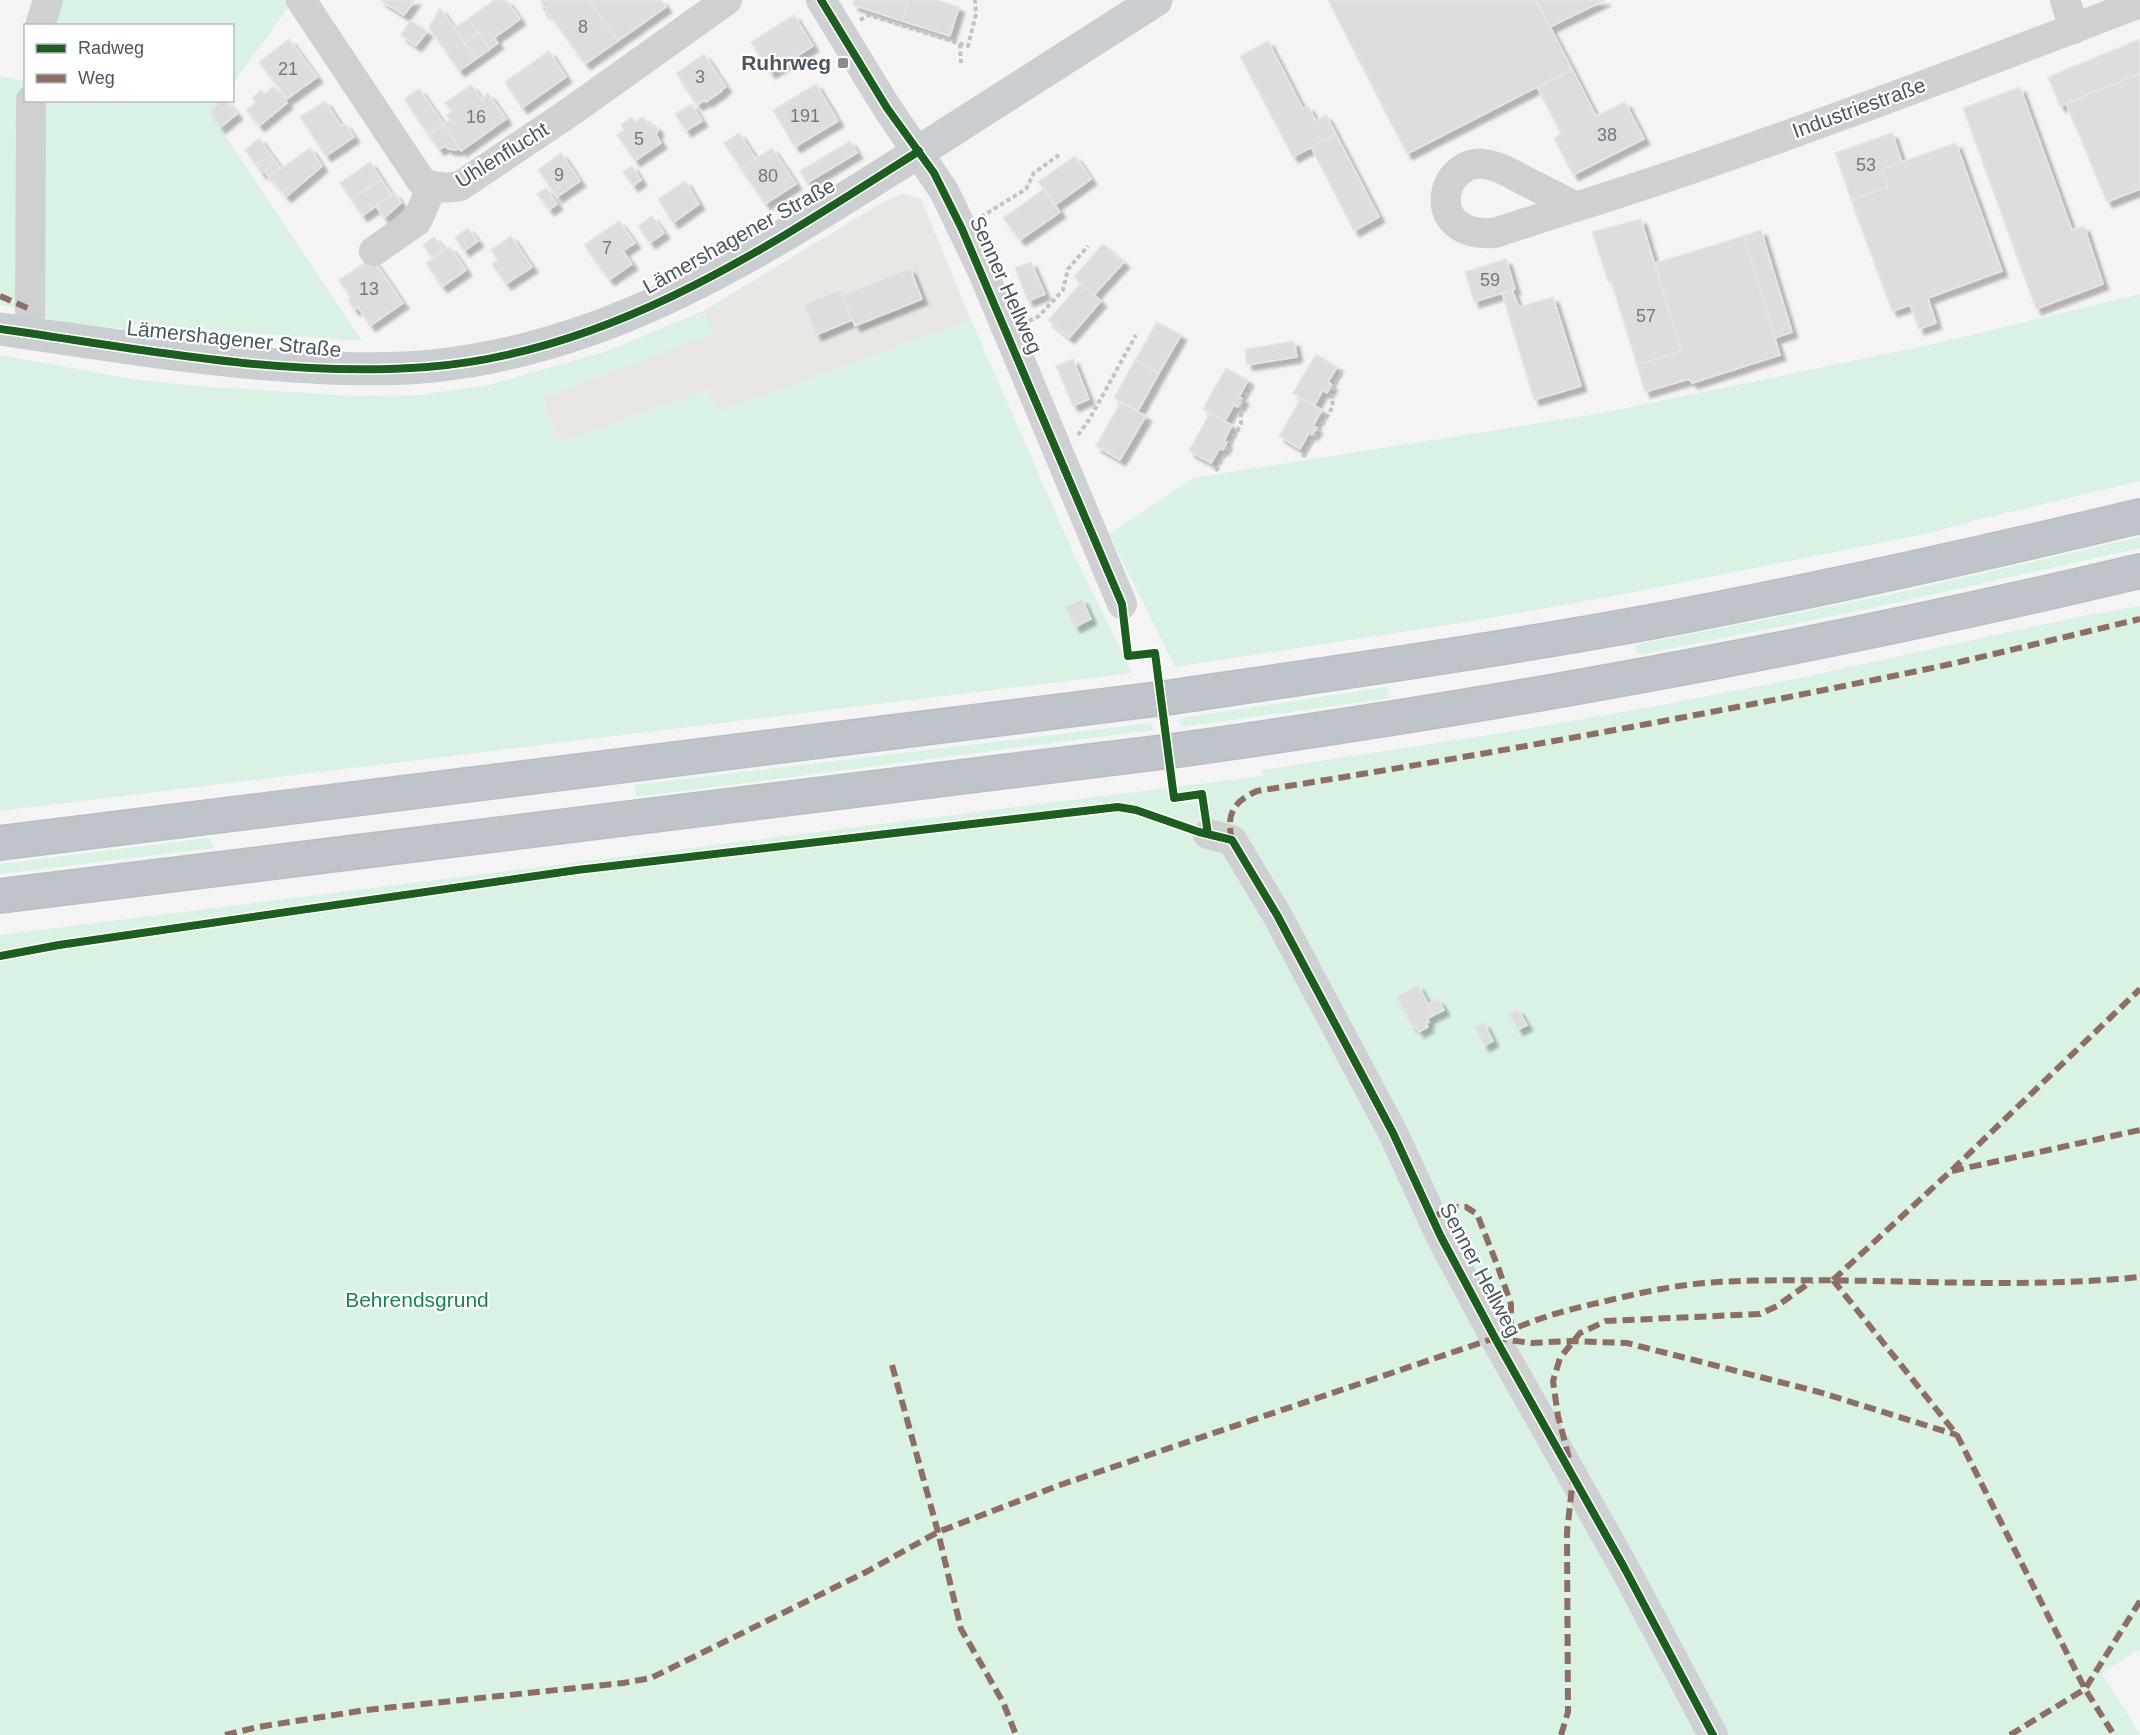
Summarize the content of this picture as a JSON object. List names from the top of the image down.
{
  "streets": {
    "main road": ["Lämershagener Straße"],
    "street": ["Industriestraße", "Uhlenflucht", "Senner Hellweg"]
  },
  "crossings": [
    ["Lämershagener Straße", "Senner Hellweg"]
  ],
  "parks": ["Behrendsgrund"],
  "places": {
    "transit": ["Ruhrweg"]
  },
  "house_numbers": [
    "8",
    "21",
    "3",
    "191",
    "16",
    "38",
    "5",
    "53",
    "9",
    "80",
    "7",
    "59",
    "13",
    "57"
  ],
  "legend": ["Radweg", "Weg"]
}
